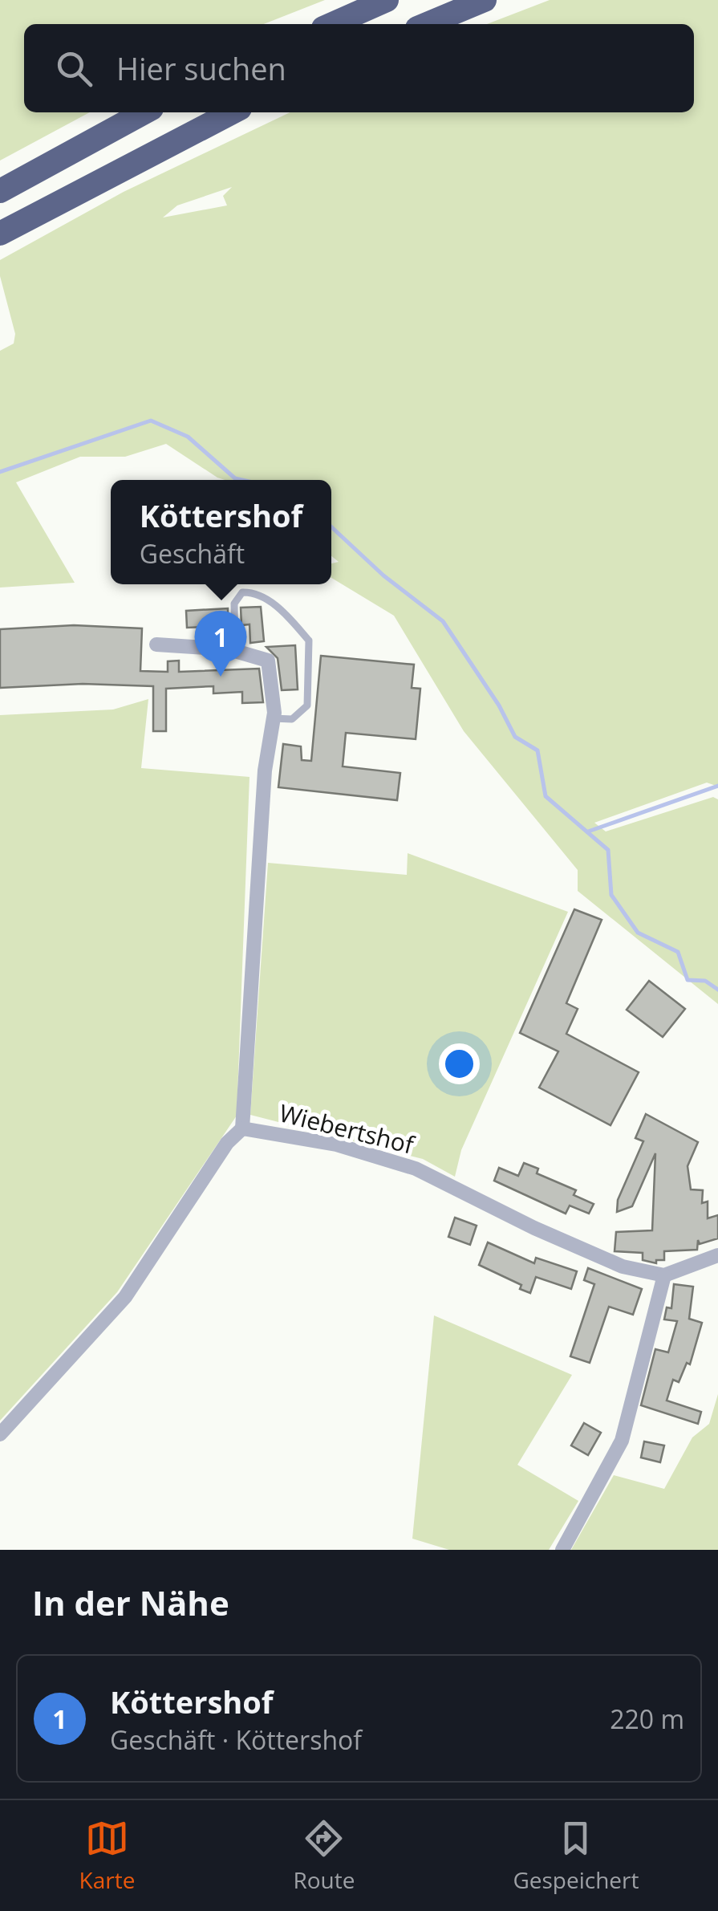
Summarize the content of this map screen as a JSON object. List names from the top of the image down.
{
  "streets": {
    "street": ["Wiebertshof"]
  },
  "page": {
    "search": "Hier suchen",
    "popup": ["Köttershof", "Geschäft"],
    "pins": "1",
    "heading": "In der Nähe",
    "list": [
      {
        "mark": "1",
        "name": "Köttershof",
        "note": "Geschäft · Köttershof",
        "value": "220 m"
      }
    ],
    "nav": ["Karte", "Route", "Gespeichert"]
  }
}
